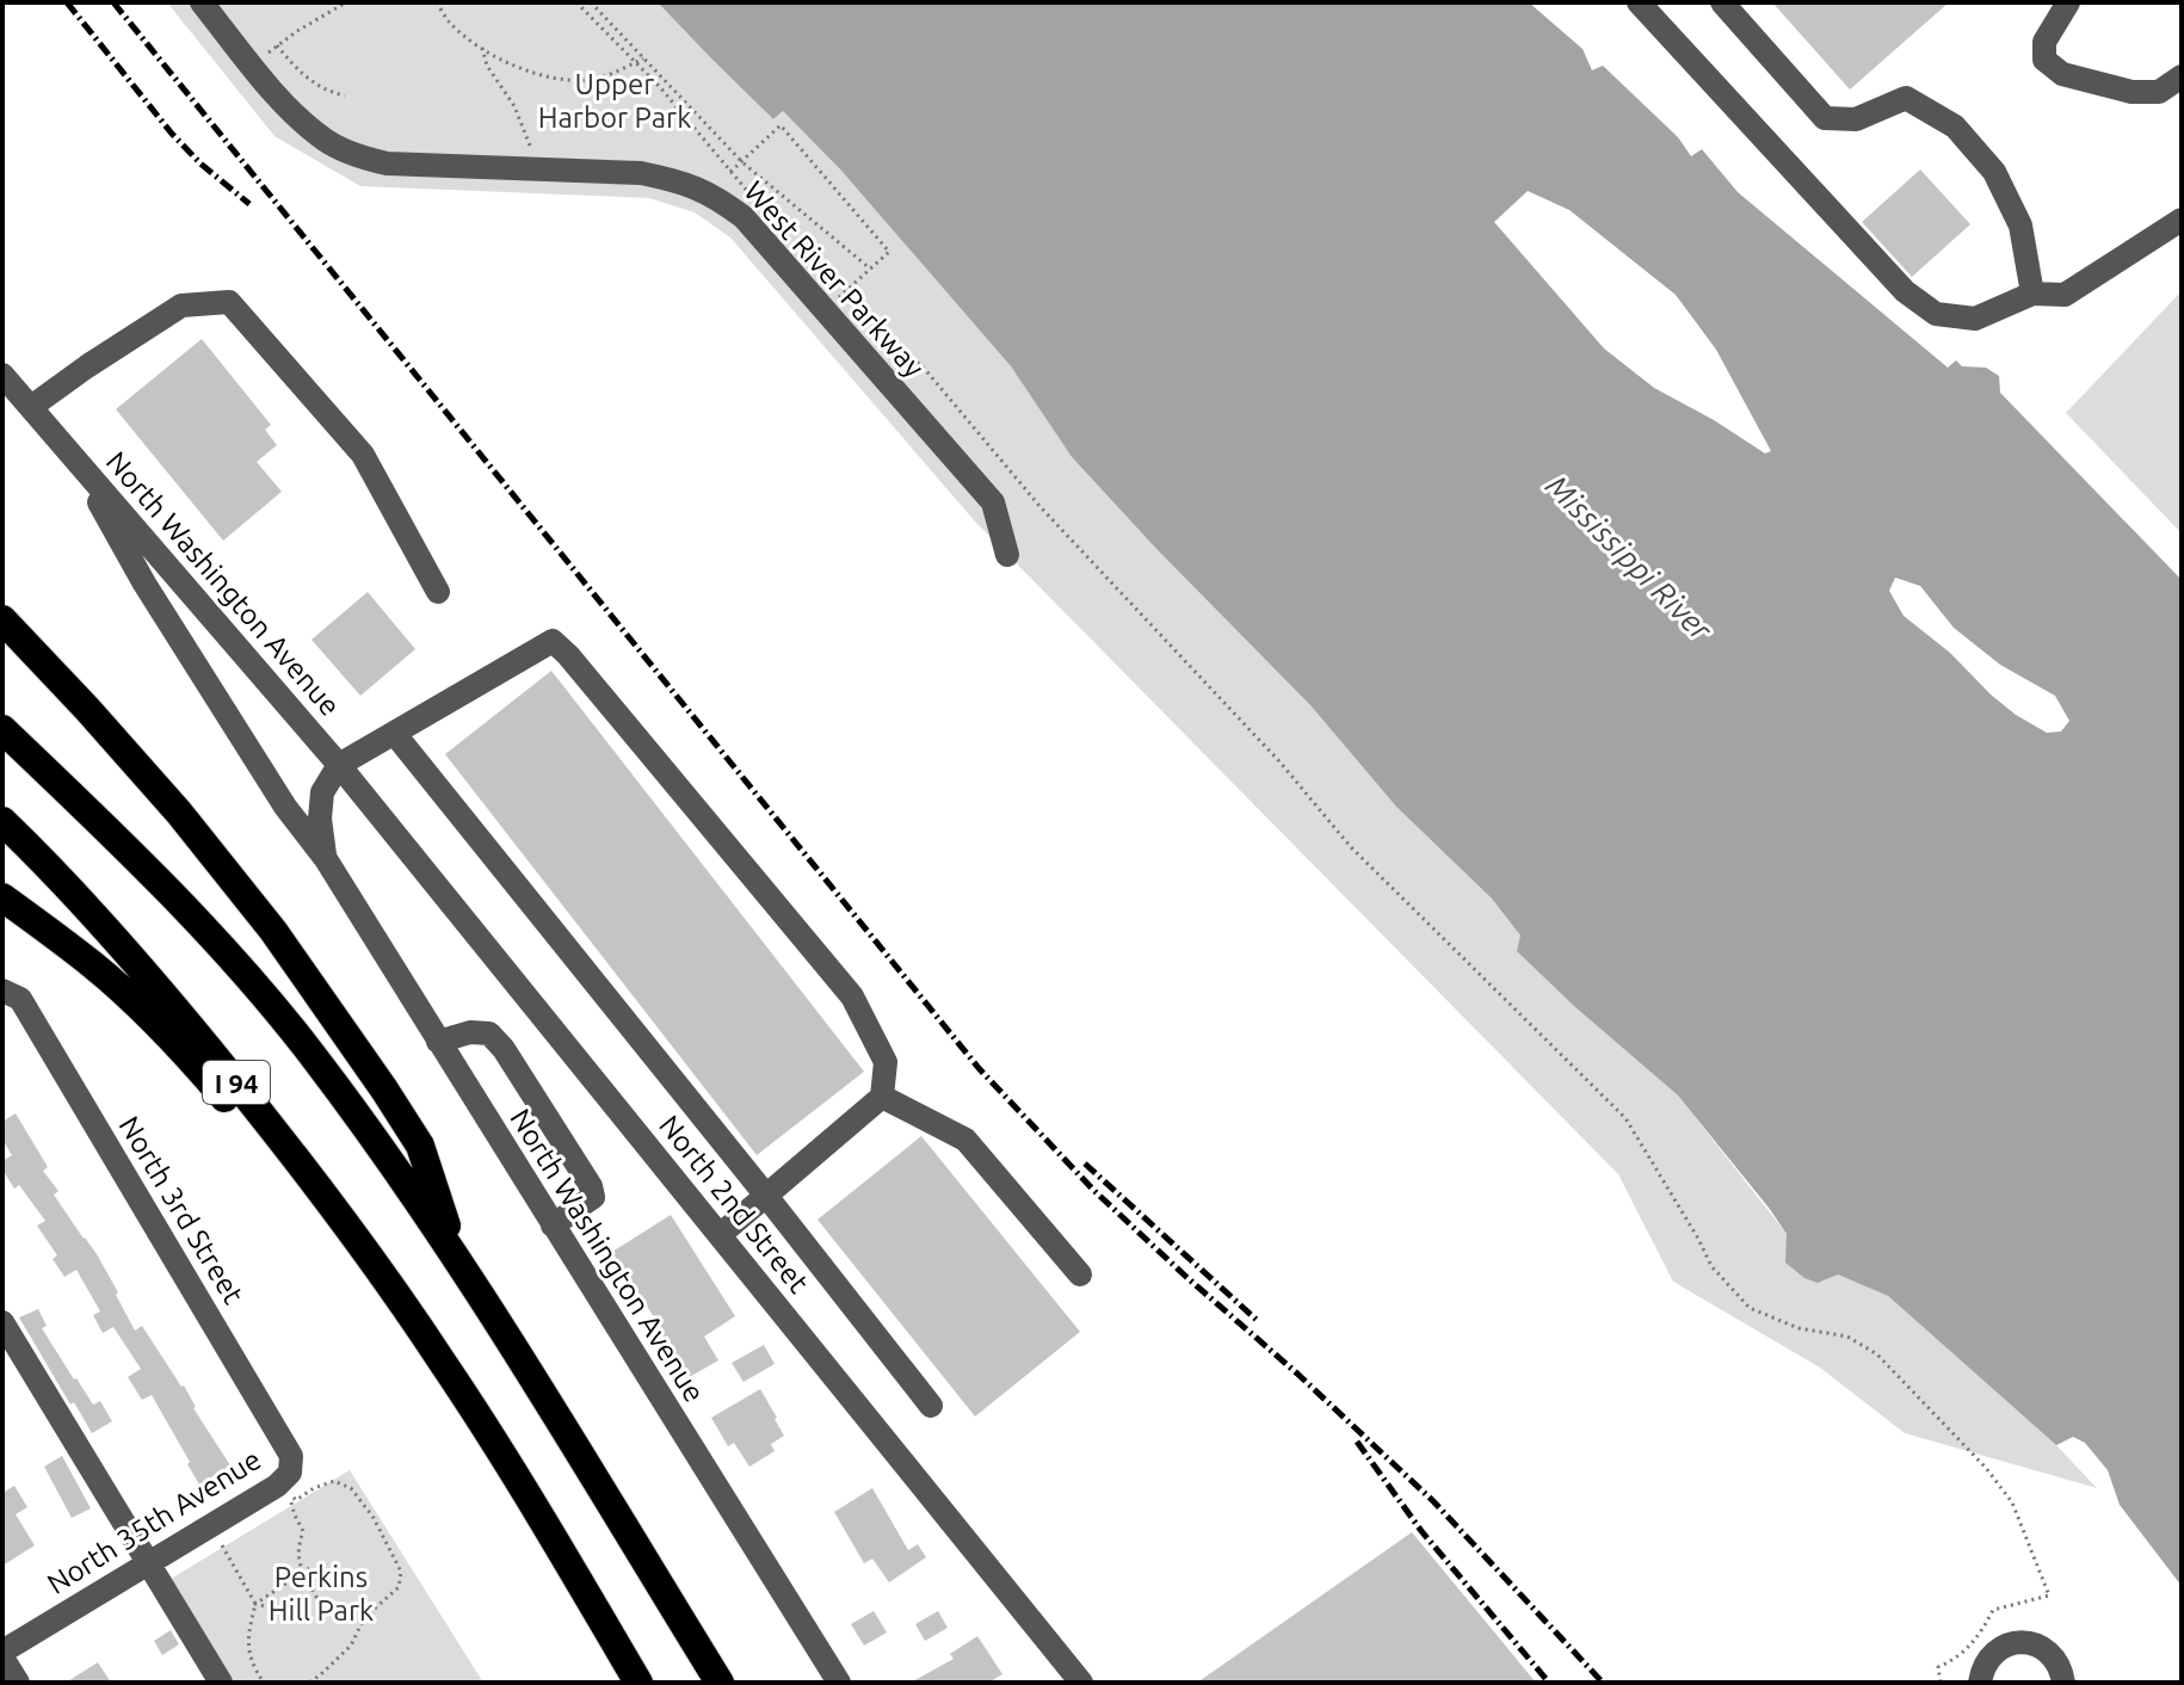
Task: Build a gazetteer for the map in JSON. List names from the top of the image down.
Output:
{
  "streets": {
    "highway": ["I 94"],
    "street": [
      "West River Parkway",
      "North Washington Avenue",
      "North 2nd Street",
      "North 3rd Street",
      "North 35th Avenue"
    ]
  },
  "crossings": [
    ["North Washington Avenue", "North 2nd Street"],
    ["North 3rd Street", "North 35th Avenue"]
  ],
  "water": ["Mississippi River"],
  "parks": ["Upper Harbor Park", "Perkins Hill Park"]
}
